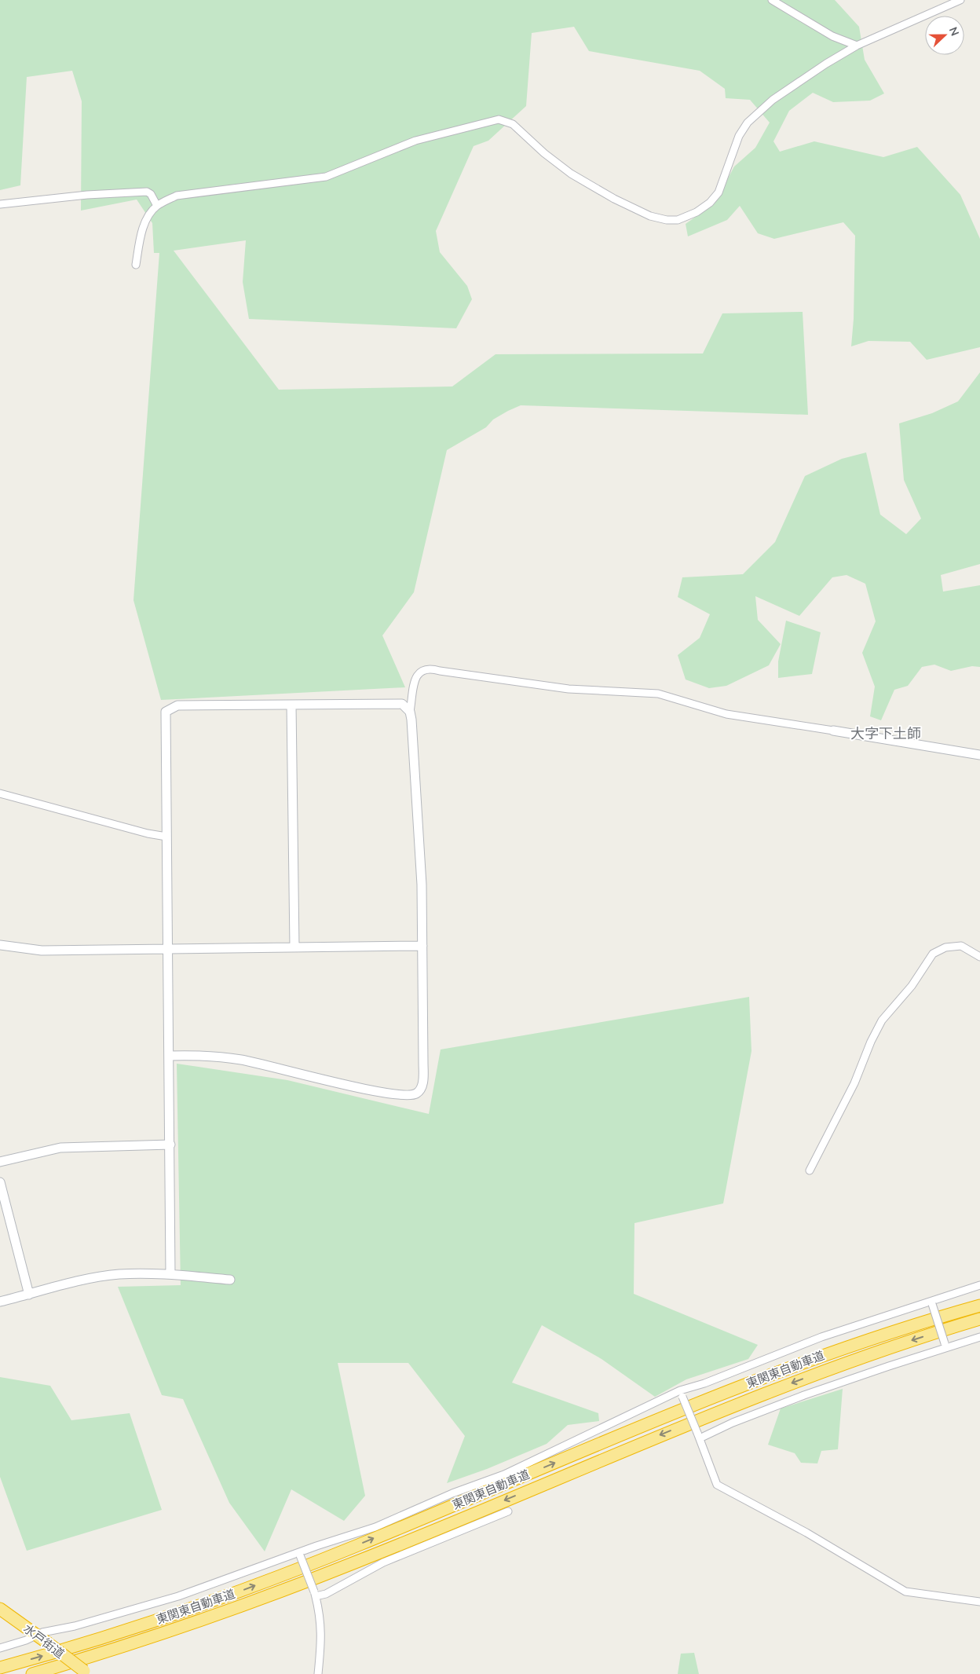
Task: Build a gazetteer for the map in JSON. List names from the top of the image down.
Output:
{
  "streets": {
    "highway": ["東関東自動車道", "水戸街道"]
  },
  "districts": ["大字下土師"],
  "north": "right"
}
